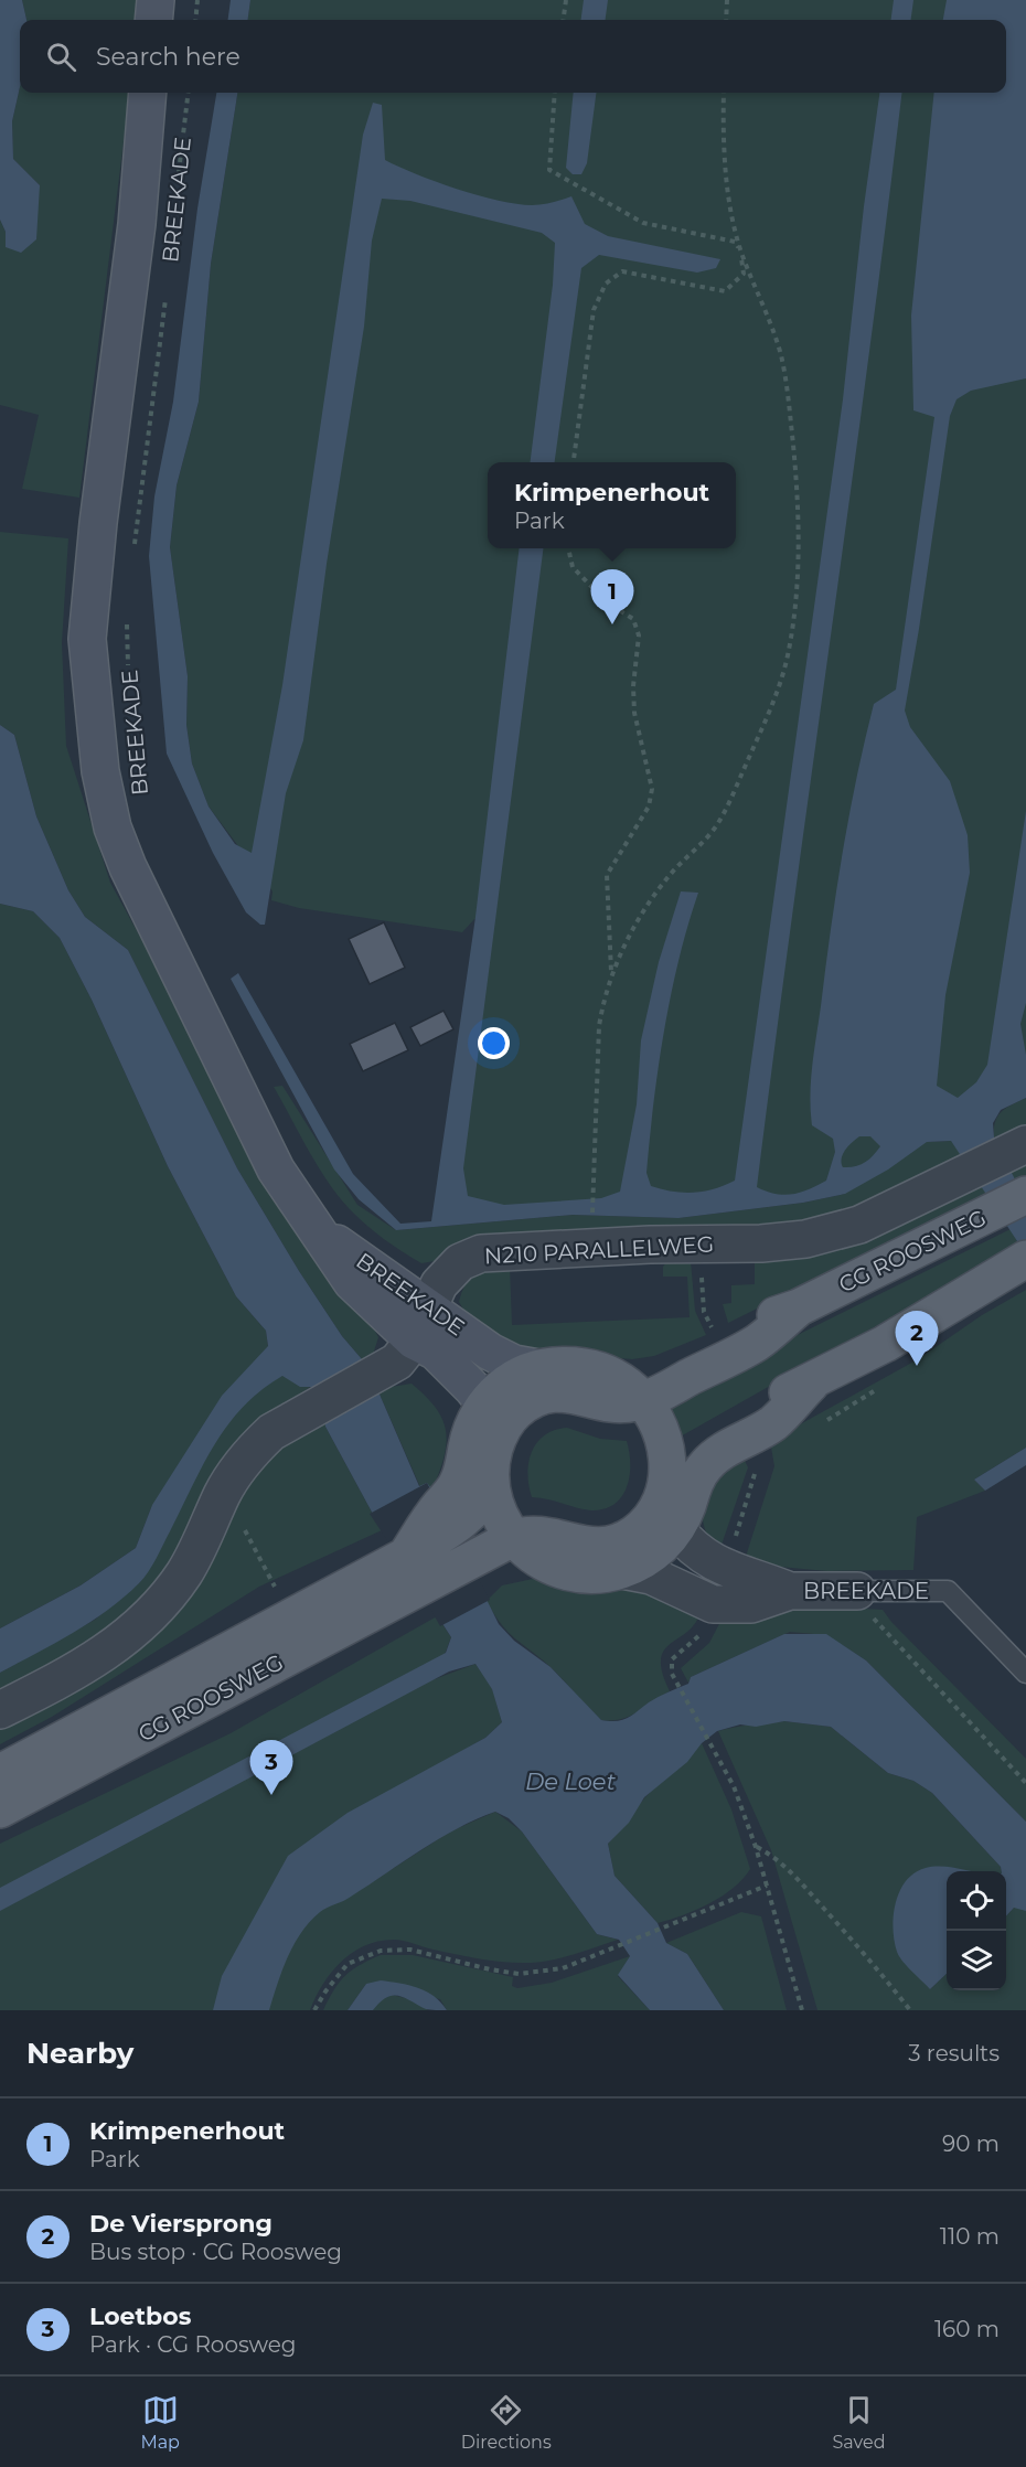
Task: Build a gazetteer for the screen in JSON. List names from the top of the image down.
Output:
{
  "streets": {
    "main road": ["BREEKADE", "CG ROOSWEG"],
    "street": ["N210 PARALLELWEG"]
  },
  "crossings": [
    ["BREEKADE", "N210 PARALLELWEG"],
    ["BREEKADE", "CG ROOSWEG"]
  ],
  "water": ["De Loet"],
  "page": {
    "search": "Search here",
    "popup": ["Krimpenerhout", "Park"],
    "pins": ["1", "2", "3"],
    "heading": ["Nearby", "3 results"],
    "list": [
      {
        "mark": "1",
        "name": "Krimpenerhout",
        "note": "Park",
        "value": "90 m"
      },
      {
        "mark": "2",
        "name": "De Viersprong",
        "note": "Bus stop · CG Roosweg",
        "value": "110 m"
      },
      {
        "mark": "3",
        "name": "Loetbos",
        "note": "Park · CG Roosweg",
        "value": "160 m"
      }
    ],
    "nav": ["Map", "Directions", "Saved"]
  }
}
